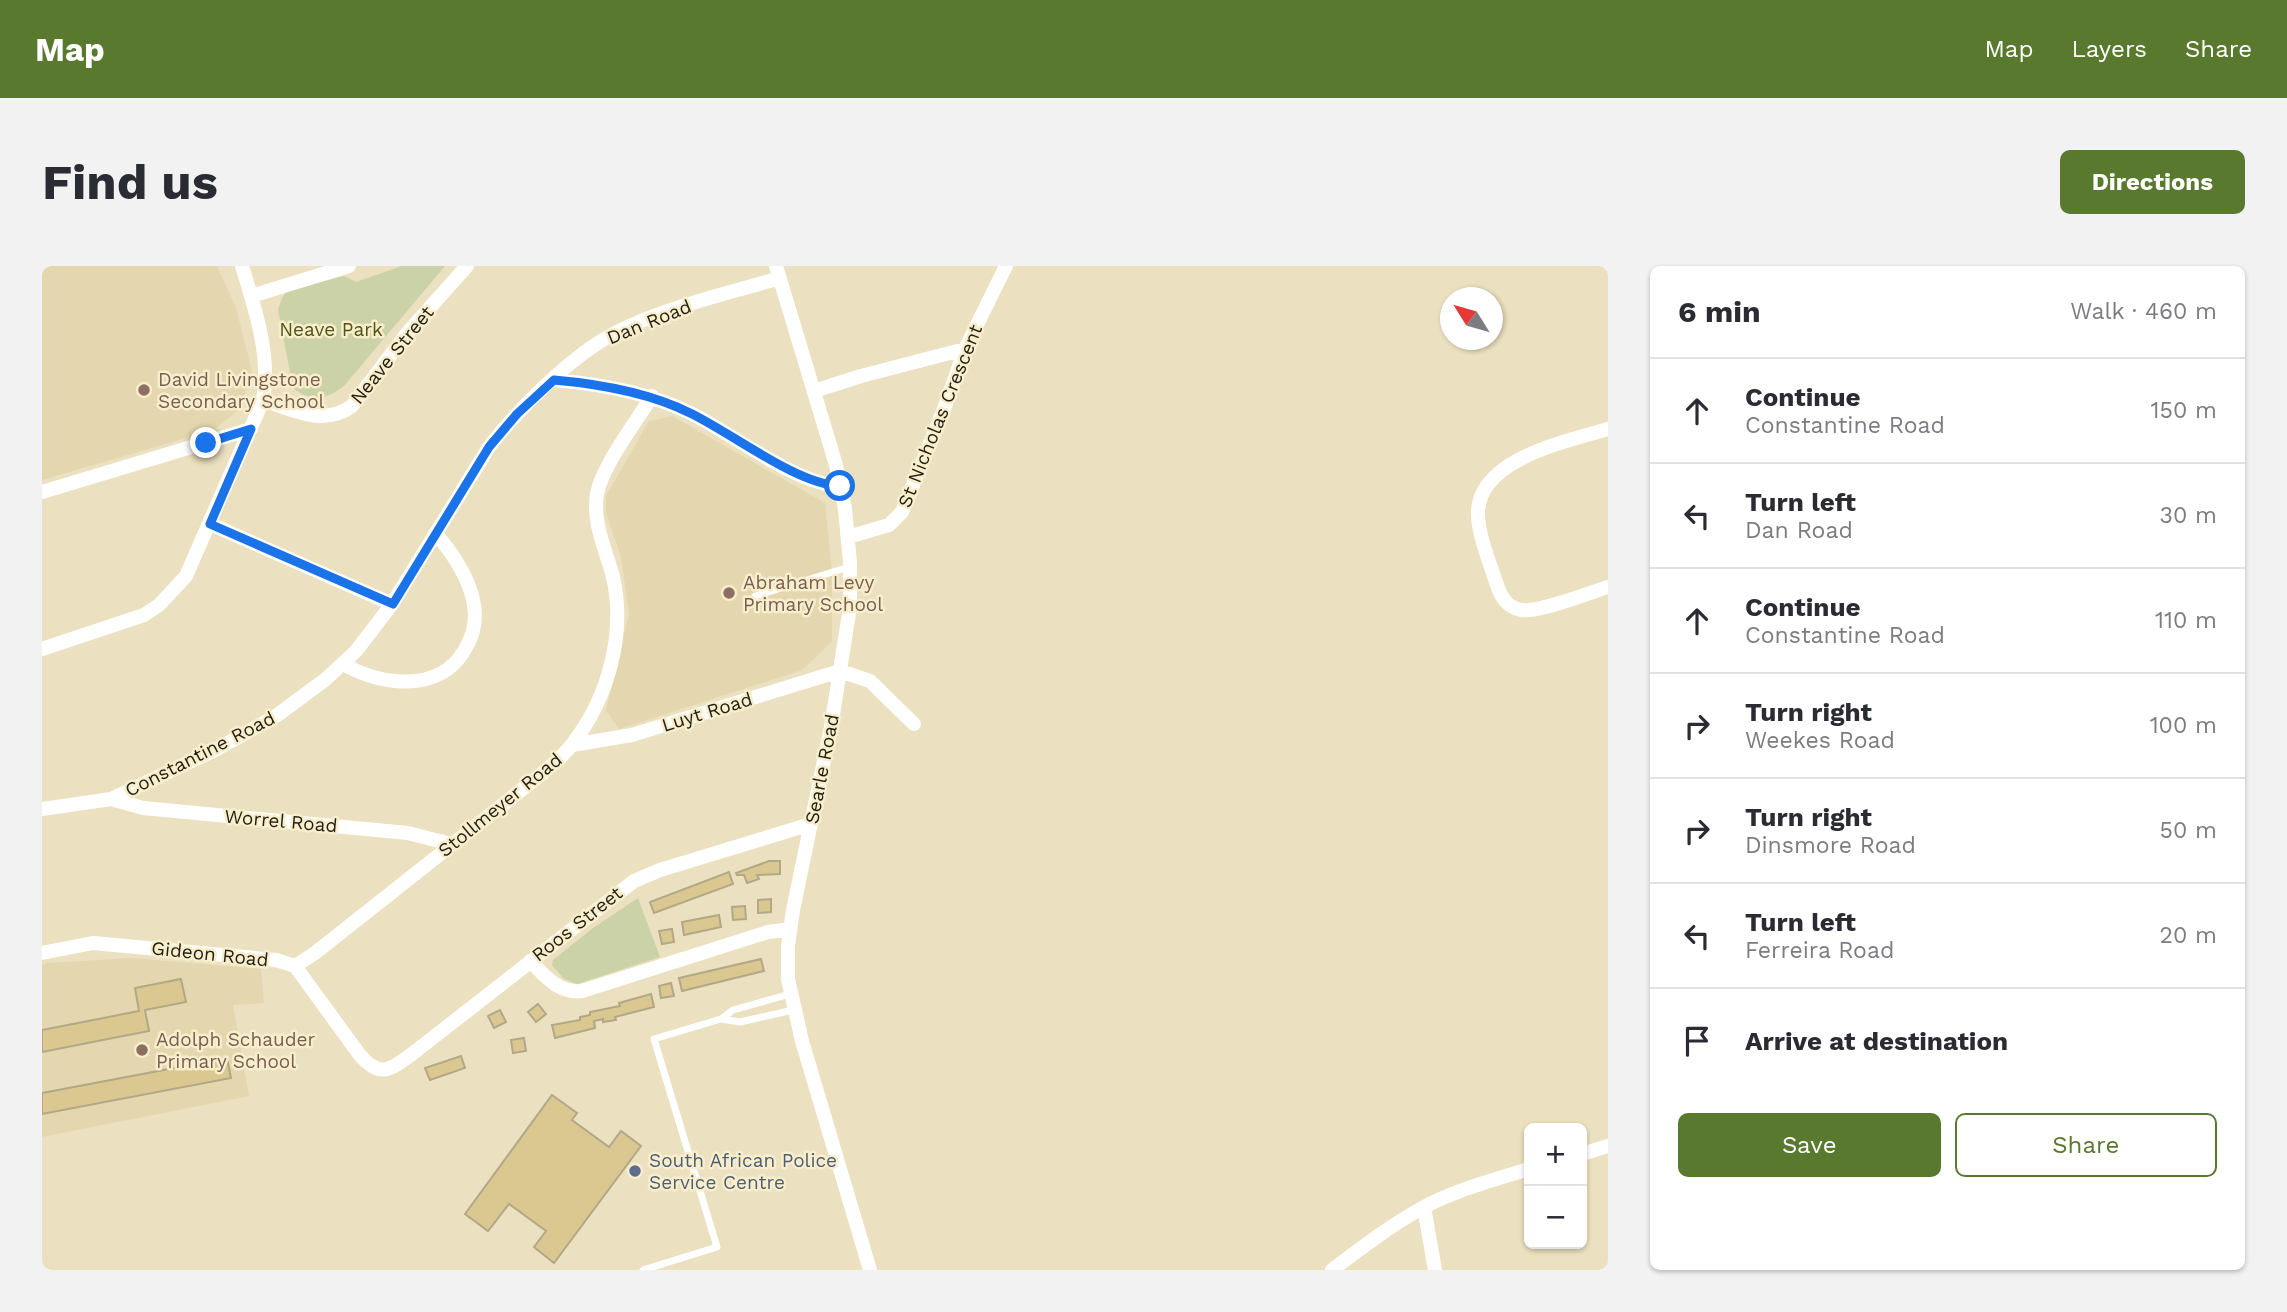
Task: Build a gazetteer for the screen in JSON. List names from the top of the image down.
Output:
{
  "streets": {
    "street": [
      "Dan Road",
      "Neave Street",
      "St Nicholas Crescent",
      "Luyt Road",
      "Constantine Road",
      "Searle Road",
      "Stollmeyer Road",
      "Worrel Road",
      "Roos Street",
      "Gideon Road"
    ]
  },
  "crossings": [
    ["Dan Road", "Constantine Road"],
    ["Dan Road", "Searle Road"],
    ["St Nicholas Crescent", "Searle Road"],
    ["Luyt Road", "Searle Road"],
    ["Luyt Road", "Stollmeyer Road"],
    ["Constantine Road", "Worrel Road"],
    ["Searle Road", "Roos Street"],
    ["Stollmeyer Road", "Worrel Road"],
    ["Stollmeyer Road", "Gideon Road"],
    ["Roos Street", "Gideon Road"]
  ],
  "parks": ["Neave Park"],
  "places": [
    "David Livingstone Secondary School",
    "Abraham Levy Primary School",
    "Adolph Schauder Primary School",
    "South African Police Service Centre"
  ],
  "north": "top left",
  "page": {
    "header": "Map",
    "nav": ["Map", "Layers", "Share"],
    "buttons": [
      "Directions",
      ["Save", "Share"]
    ],
    "title": "Find us",
    "heading": ["6 min", "Walk · 460 m"],
    "list": [
      ["Continue", "Constantine Road", "150 m"],
      ["Turn left", "Dan Road", "30 m"],
      ["Continue", "Constantine Road", "110 m"],
      ["Turn right", "Weekes Road", "100 m"],
      ["Turn right", "Dinsmore Road", "50 m"],
      ["Turn left", "Ferreira Road", "20 m"],
      "Arrive at destination"
    ],
    "map_buttons": ["+", "−"]
  }
}
